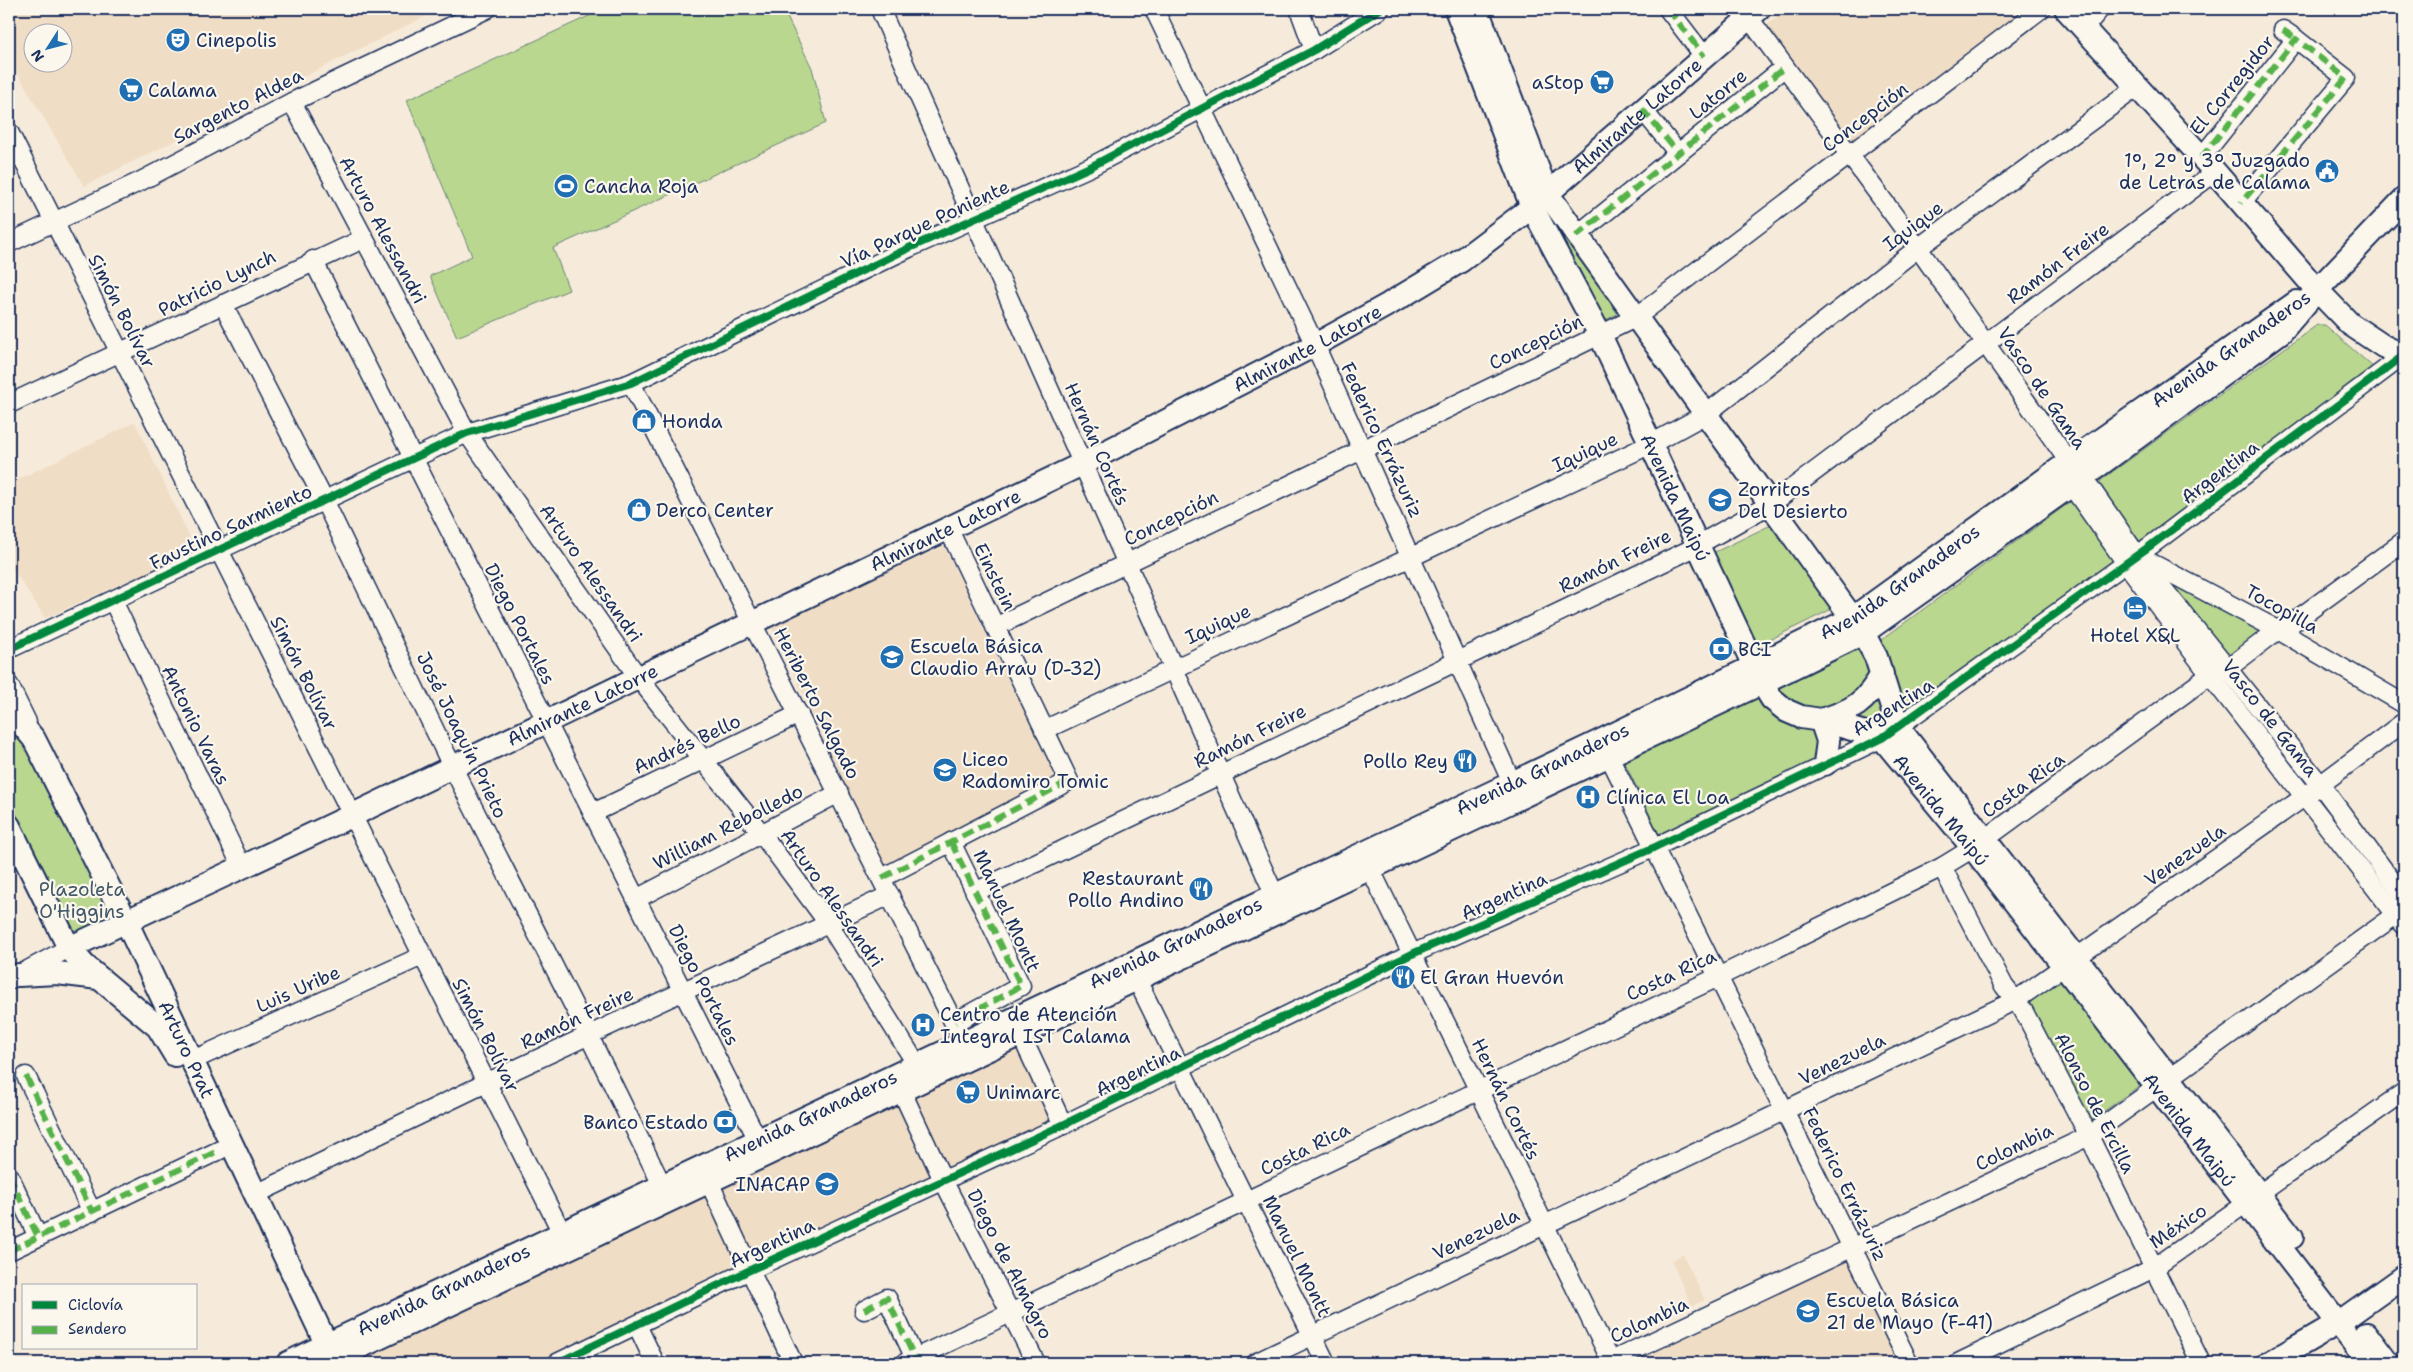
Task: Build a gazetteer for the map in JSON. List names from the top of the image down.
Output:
{
  "streets": {
    "main road": [
      "Almirante Latorre",
      "Avenida Granaderos",
      "Avenida Maipú",
      "Arturo Prat"
    ],
    "street": [
      "El Corregidor",
      "Latorre",
      "Sargento Aldea",
      "Concepción",
      "Vía Parque Poniente",
      "Iquique",
      "Arturo Alessandri",
      "Ramón Freire",
      "Patricio Lynch",
      "Simón Bolívar",
      "Vasco de Gama",
      "Federico Errázuriz",
      "Hernán Cortés",
      "Argentina",
      "Faustino Sarmiento",
      "Einstein",
      "Tocopilla",
      "Diego Portales",
      "Heriberto Salgado",
      "Antonio Varas",
      "José Joaquín Prieto",
      "Andrés Bello",
      "Costa Rica",
      "William Rebolledo",
      "Venezuela",
      "Manuel Montt",
      "Luis Uribe",
      "Alonso de Ercilla",
      "Colombia",
      "México",
      "Diego de Almagro"
    ]
  },
  "crossings": [
    ["El Corregidor", "Ramón Freire"],
    ["Latorre", "Vasco de Gama"],
    ["Latorre", "Avenida Maipú"],
    ["Sargento Aldea", "Arturo Alessandri"],
    ["Sargento Aldea", "Simón Bolívar"],
    ["Almirante Latorre", "Arturo Alessandri"],
    ["Almirante Latorre", "Simón Bolívar"],
    ["Almirante Latorre", "Vasco de Gama"],
    ["Almirante Latorre", "Federico Errázuriz"],
    ["Almirante Latorre", "Hernán Cortés"],
    ["Almirante Latorre", "Avenida Maipú"],
    ["Almirante Latorre", "Einstein"],
    ["Almirante Latorre", "Diego Portales"],
    ["Almirante Latorre", "Heriberto Salgado"],
    ["Almirante Latorre", "Antonio Varas"],
    ["Almirante Latorre", "José Joaquín Prieto"],
    ["Almirante Latorre", "Arturo Prat"],
    ["Concepción", "Vasco de Gama"],
    ["Concepción", "Federico Errázuriz"],
    ["Concepción", "Hernán Cortés"],
    ["Concepción", "Avenida Maipú"],
    ["Concepción", "Einstein"],
    ["Vía Parque Poniente", "Arturo Alessandri"],
    ["Vía Parque Poniente", "Federico Errázuriz"],
    ["Vía Parque Poniente", "Hernán Cortés"],
    ["Vía Parque Poniente", "Faustino Sarmiento"],
    ["Vía Parque Poniente", "Heriberto Salgado"],
    ["Iquique", "Vasco de Gama"],
    ["Iquique", "Federico Errázuriz"],
    ["Iquique", "Hernán Cortés"],
    ["Iquique", "Avenida Maipú"],
    ["Iquique", "Einstein"],
    ["Arturo Alessandri", "Ramón Freire"],
    ["Arturo Alessandri", "Patricio Lynch"],
    ["Arturo Alessandri", "Avenida Granaderos"],
    ["Arturo Alessandri", "Faustino Sarmiento"],
    ["Arturo Alessandri", "Andrés Bello"],
    ["Arturo Alessandri", "William Rebolledo"],
    ["Ramón Freire", "Simón Bolívar"],
    ["Ramón Freire", "Vasco de Gama"],
    ["Ramón Freire", "Federico Errázuriz"],
    ["Ramón Freire", "Hernán Cortés"],
    ["Ramón Freire", "Avenida Maipú"],
    ["Ramón Freire", "Diego Portales"],
    ["Ramón Freire", "Heriberto Salgado"],
    ["Ramón Freire", "José Joaquín Prieto"],
    ["Ramón Freire", "Manuel Montt"],
    ["Ramón Freire", "Arturo Prat"],
    ["Patricio Lynch", "Simón Bolívar"],
    ["Patricio Lynch", "Diego Portales"],
    ["Patricio Lynch", "José Joaquín Prieto"],
    ["Simón Bolívar", "Avenida Granaderos"],
    ["Simón Bolívar", "Faustino Sarmiento"],
    ["Simón Bolívar", "Luis Uribe"],
    ["Avenida Granaderos", "Vasco de Gama"],
    ["Avenida Granaderos", "Federico Errázuriz"],
    ["Avenida Granaderos", "Hernán Cortés"],
    ["Avenida Granaderos", "Avenida Maipú"],
    ["Avenida Granaderos", "Diego Portales"],
    ["Avenida Granaderos", "Heriberto Salgado"],
    ["Avenida Granaderos", "José Joaquín Prieto"],
    ["Avenida Granaderos", "Manuel Montt"],
    ["Avenida Granaderos", "Arturo Prat"],
    ["Avenida Granaderos", "Diego de Almagro"],
    ["Vasco de Gama", "Argentina"],
    ["Vasco de Gama", "Tocopilla"],
    ["Vasco de Gama", "Costa Rica"],
    ["Vasco de Gama", "Venezuela"],
    ["Vasco de Gama", "Colombia"],
    ["Federico Errázuriz", "Argentina"],
    ["Federico Errázuriz", "Costa Rica"],
    ["Federico Errázuriz", "Venezuela"],
    ["Federico Errázuriz", "Colombia"],
    ["Hernán Cortés", "Argentina"],
    ["Hernán Cortés", "Costa Rica"],
    ["Hernán Cortés", "Venezuela"],
    ["Hernán Cortés", "Colombia"],
    ["Argentina", "Avenida Maipú"],
    ["Argentina", "Tocopilla"],
    ["Argentina", "Manuel Montt"],
    ["Argentina", "Diego de Almagro"],
    ["Avenida Maipú", "Costa Rica"],
    ["Avenida Maipú", "Venezuela"],
    ["Avenida Maipú", "Colombia"],
    ["Avenida Maipú", "México"],
    ["Faustino Sarmiento", "Diego Portales"],
    ["Faustino Sarmiento", "Antonio Varas"],
    ["Faustino Sarmiento", "José Joaquín Prieto"],
    ["Einstein", "Manuel Montt"],
    ["Tocopilla", "Costa Rica"],
    ["Diego Portales", "Andrés Bello"],
    ["Diego Portales", "William Rebolledo"],
    ["Heriberto Salgado", "Andrés Bello"],
    ["Heriberto Salgado", "William Rebolledo"],
    ["Heriberto Salgado", "Manuel Montt"],
    ["Costa Rica", "Manuel Montt"],
    ["Costa Rica", "Alonso de Ercilla"],
    ["Costa Rica", "Diego de Almagro"],
    ["Venezuela", "Manuel Montt"],
    ["Venezuela", "Alonso de Ercilla"],
    ["Luis Uribe", "Arturo Prat"],
    ["Alonso de Ercilla", "Colombia"],
    ["Alonso de Ercilla", "México"]
  ],
  "parks": ["Plazoleta O'Higgins"],
  "places": {
    "theatre": ["Cinepolis"],
    "supermarket": ["aStop", "Calama", "Unimarc"],
    "public building": ["1º, 2º y 3º Juzgado de Letras de Calama"],
    "sports": ["Cancha Roja"],
    "shop": ["Honda", "Derco Center"],
    "school or university": [
      "Zorritos Del Desierto",
      "Escuela Básica Claudio Arrau (D-32)",
      "Liceo Radomiro Tomic",
      "INACAP",
      "Escuela Básica 21 de Mayo (F-41)"
    ],
    "hotel": ["Hotel X&L"],
    "bank": ["BCI", "Banco Estado"],
    "restaurant": ["Pollo Rey", "Restaurant Pollo Andino", "El Gran Huevón"],
    "hospital": ["Clínica El Loa", "Centro de Atención Integral IST Calama"]
  },
  "legend": ["Ciclovía", "Sendero"],
  "north": "bottom left"
}
